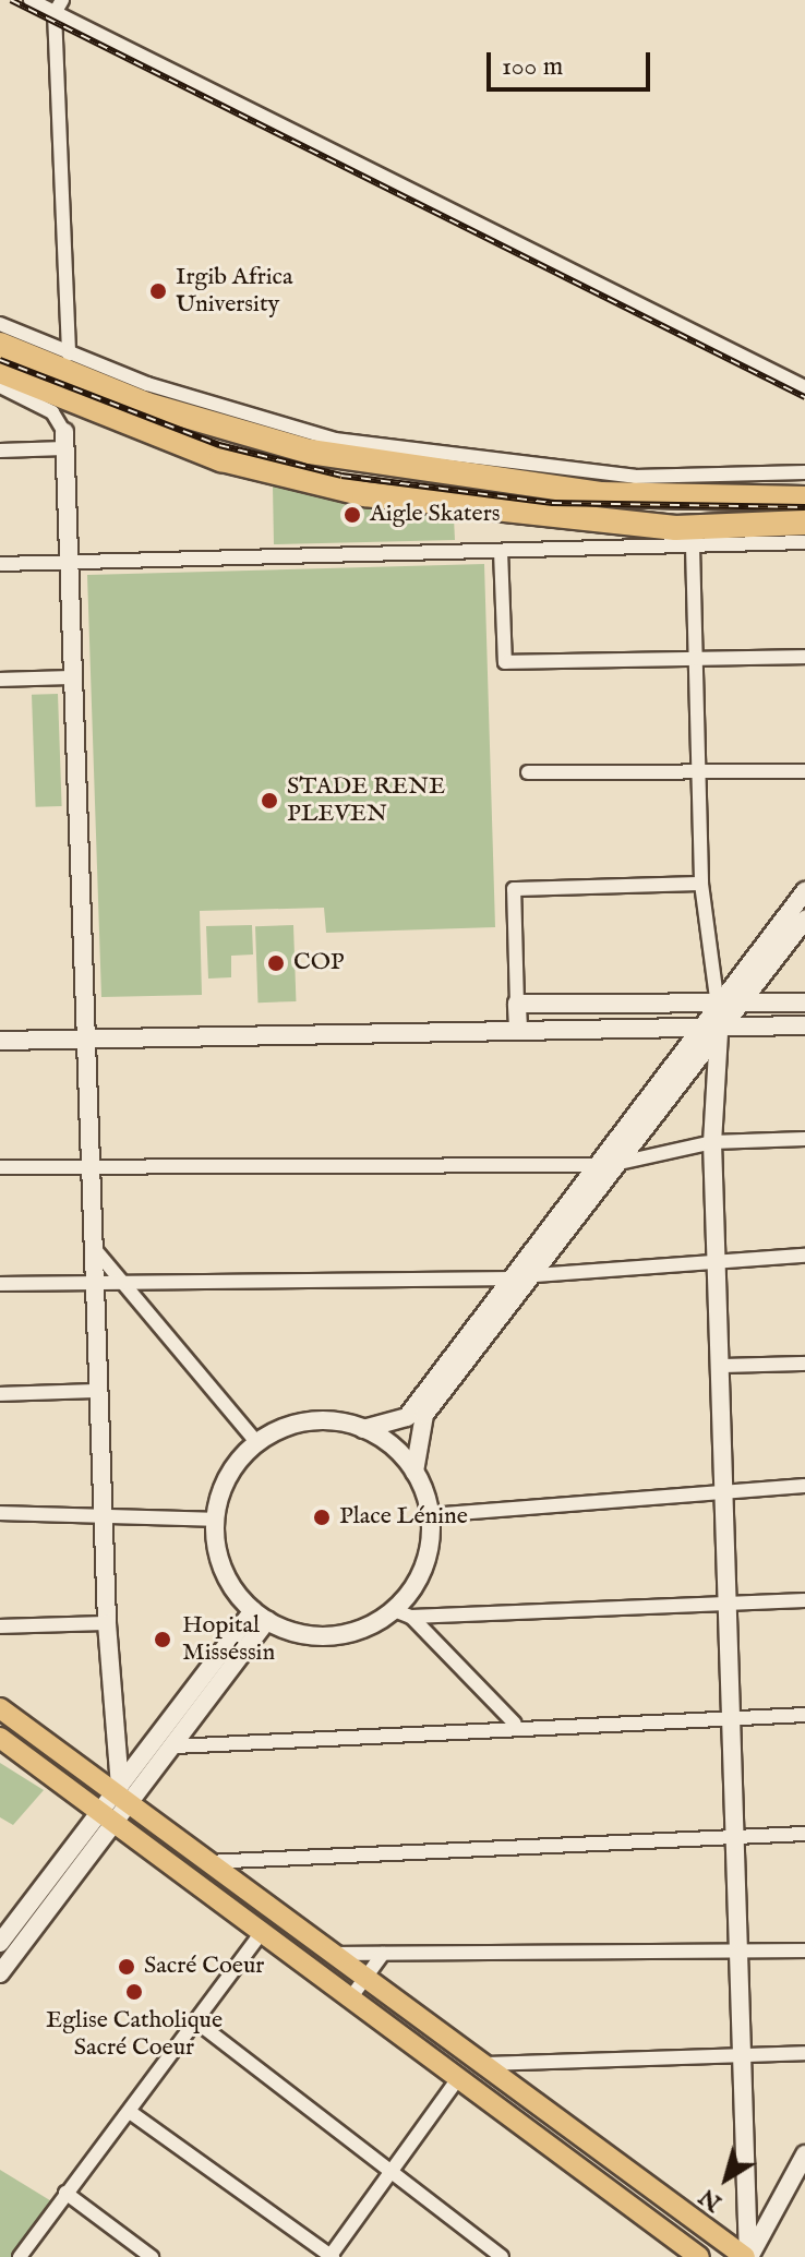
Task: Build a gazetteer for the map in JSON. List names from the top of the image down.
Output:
{
  "places": [
    "Irgib Africa University",
    "Aigle Skaters",
    "STADE RENE PLEVEN",
    "COP",
    "Place Lénine",
    "Hopital Misséssin",
    "Sacré Coeur",
    "Eglise Catholique Sacré Coeur"
  ],
  "scale_bar": "100 m",
  "north": "bottom left"
}
